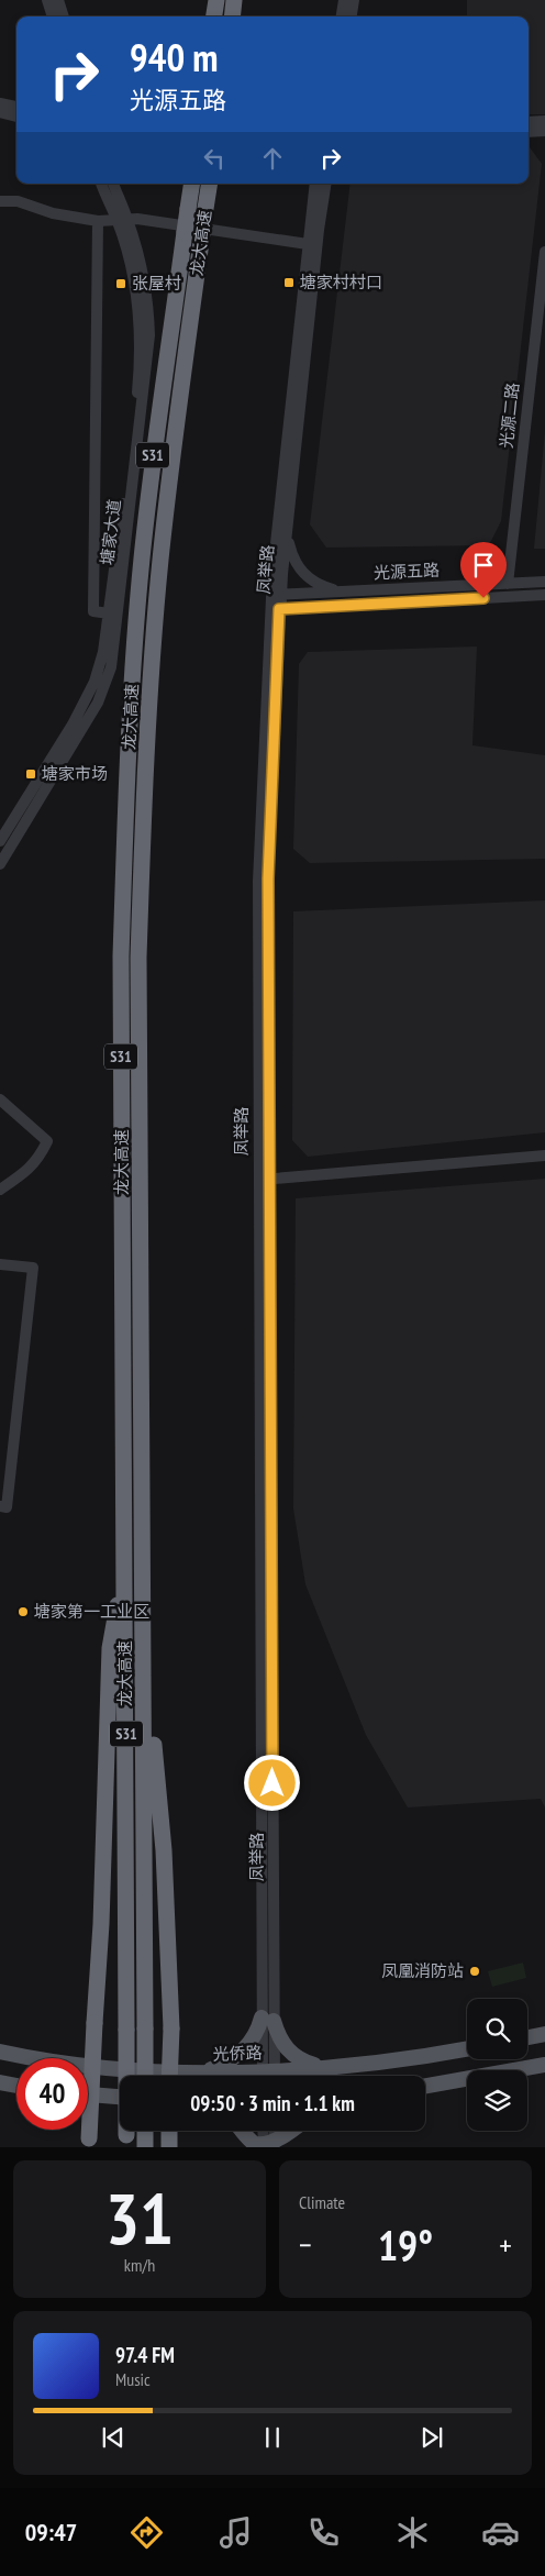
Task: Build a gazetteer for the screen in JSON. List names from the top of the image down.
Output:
{
  "streets": {
    "highway": ["龙大高速", "S31"],
    "main road": ["光侨路"],
    "street": [
      "光源二路",
      "塘家大道",
      "凤举路",
      "光源五路"
    ]
  },
  "crossings": [
    ["光源二路", "光源五路"],
    ["凤举路", "光源五路"]
  ],
  "places": {
    "transit": ["塘家村村口", "张屋村", "塘家市场"],
    "other": ["塘家第一工业区", "凤凰消防站"]
  },
  "page": {
    "turn": ["940 m", "光源五路"],
    "limit": "40",
    "trip": "09:50 · 3 min · 1.1 km",
    "tile": [
      ["31", "km/h"],
      "Climate"
    ],
    "heat": ["−", "19°", "+"],
    "song": ["97.4 FM", "Music"],
    "tabs": "09:47"
  }
}
